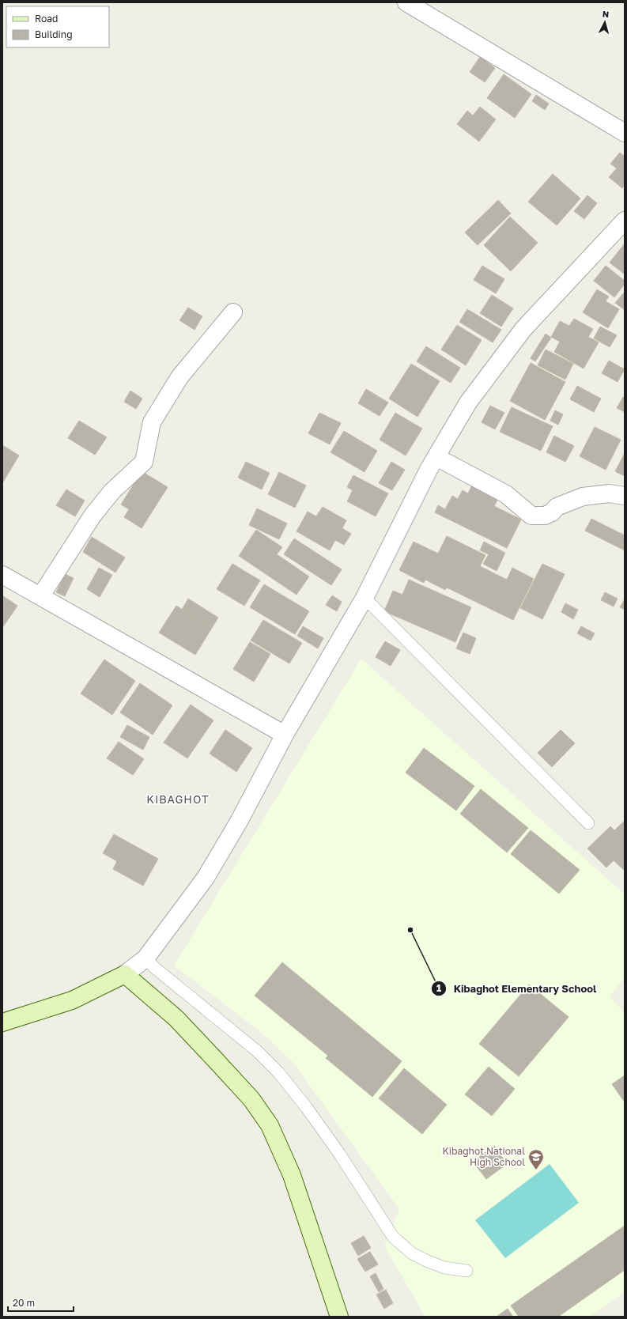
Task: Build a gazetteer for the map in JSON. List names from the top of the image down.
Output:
{
  "districts": ["KIBAGHOT"],
  "places": {
    "other": ["Kibaghot Elementary School"],
    "school or university": ["Kibaghot National High School"]
  },
  "legend": ["Road", "Building"],
  "scale_bar": "20 m",
  "north": "top"
}
